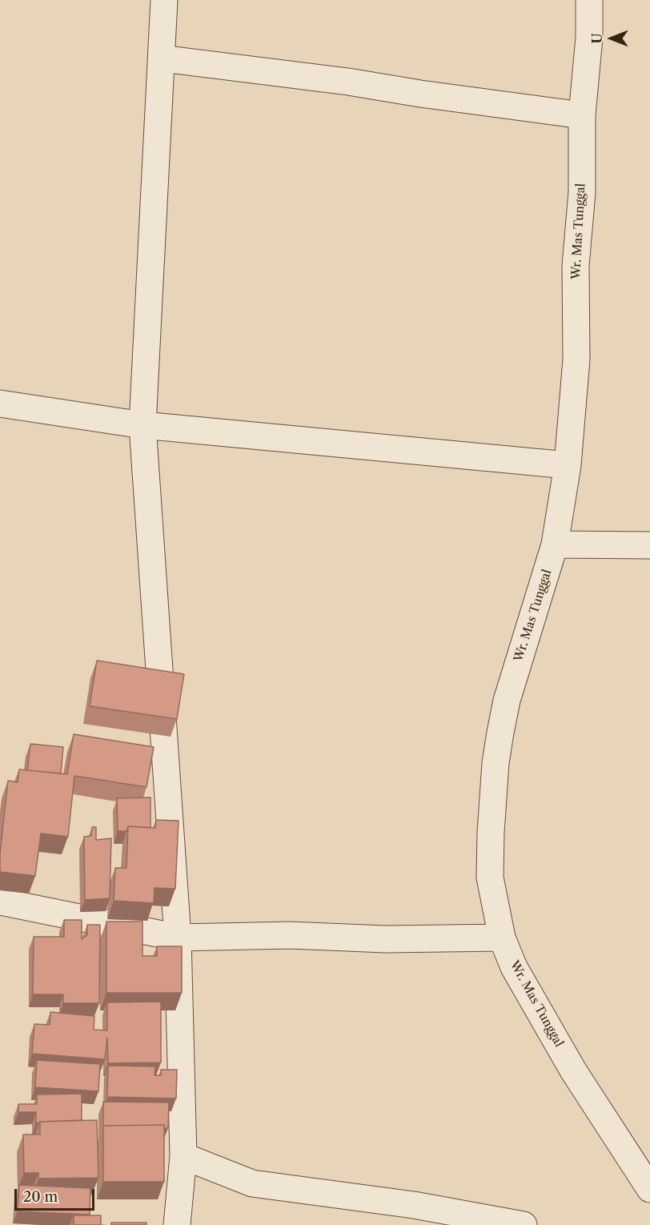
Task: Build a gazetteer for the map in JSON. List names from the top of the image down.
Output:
{
  "streets": {
    "street": ["Wr. Mas Tunggal"]
  },
  "scale_bar": "20 m",
  "north": "left"
}
